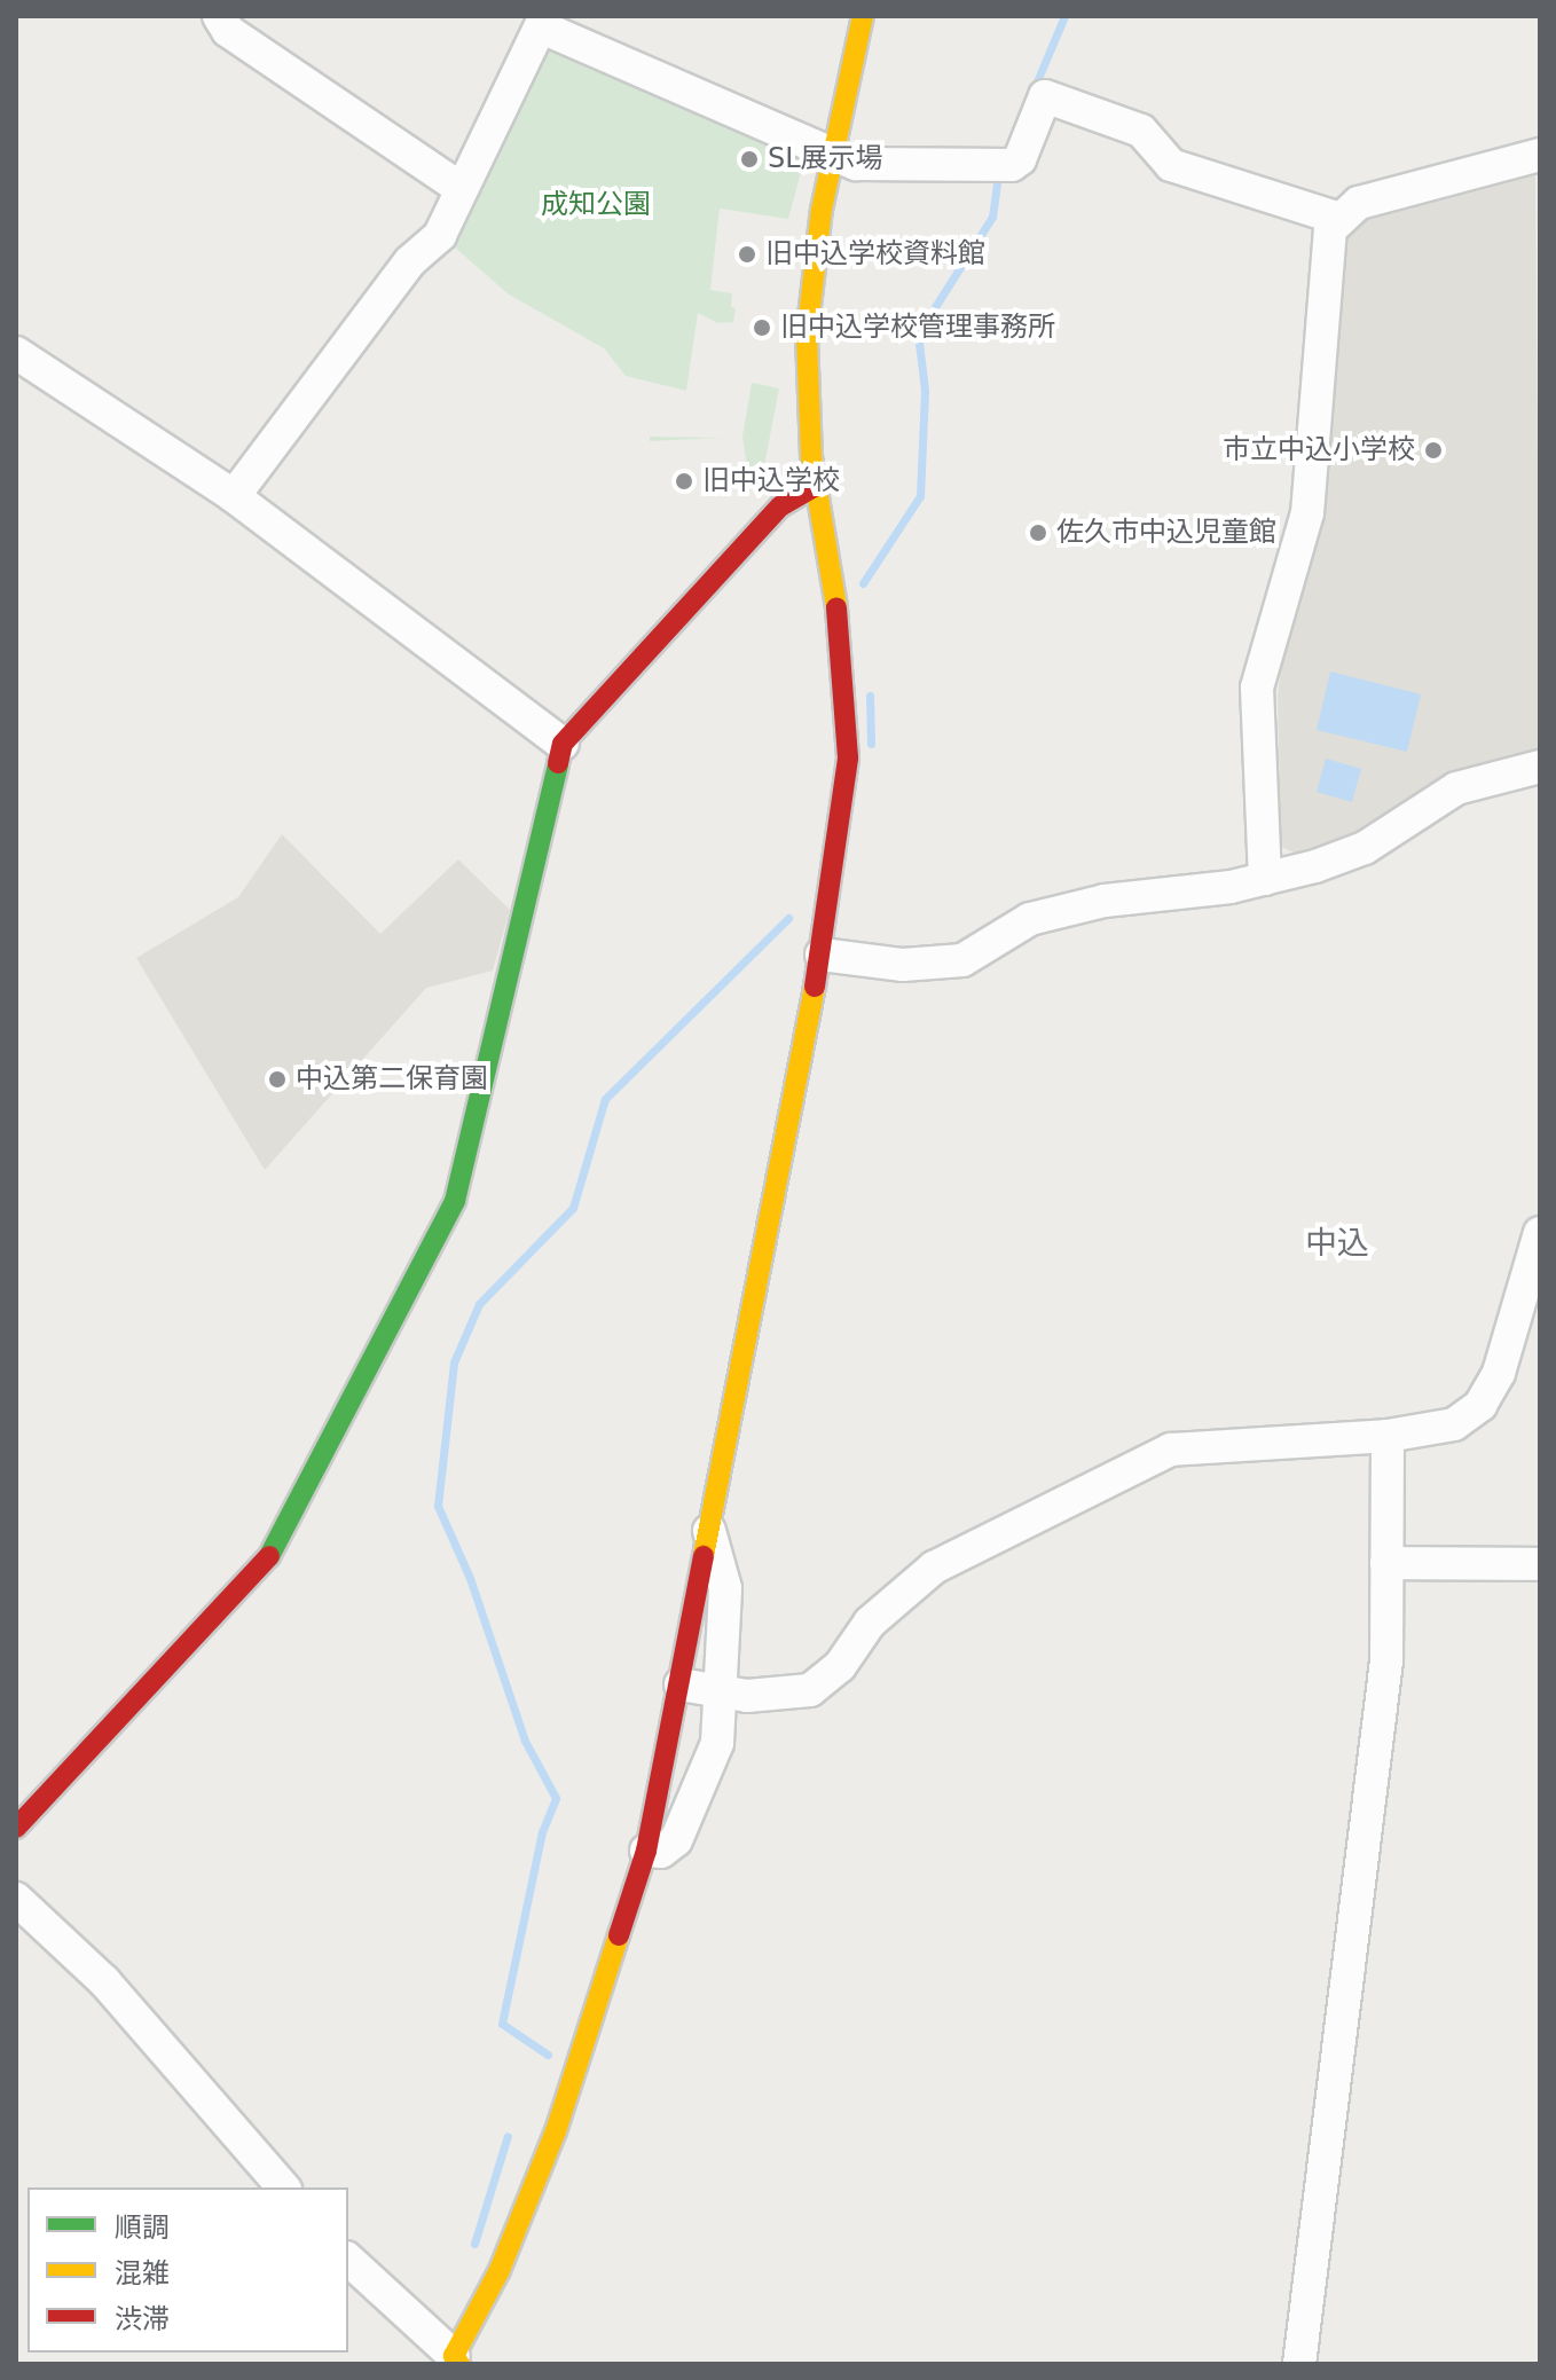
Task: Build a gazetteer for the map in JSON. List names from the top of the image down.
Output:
{
  "districts": ["中込"],
  "parks": ["成知公園"],
  "places": [
    "SL展示場",
    "旧中込学校資料館",
    "旧中込学校管理事務所",
    "市立中込小学校",
    "旧中込学校",
    "佐久市中込児童館",
    "中込第二保育園"
  ],
  "legend": ["順調", "混雑", "渋滞"]
}
